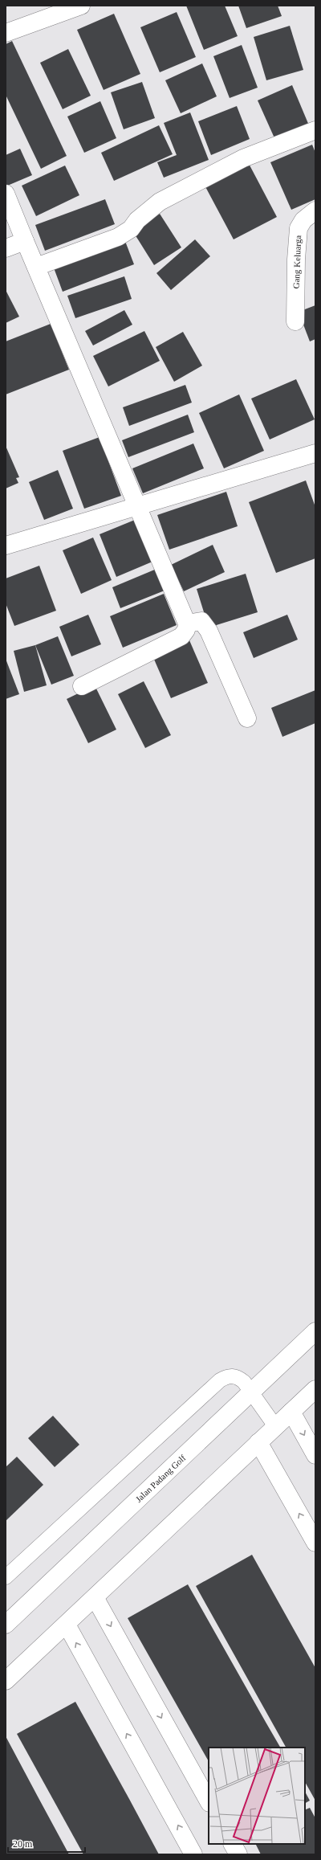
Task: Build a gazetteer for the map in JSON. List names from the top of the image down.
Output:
{
  "streets": {
    "street": ["Gang Keluarga", "Jalan Padang Golf"]
  },
  "scale_bar": "20 m"
}
